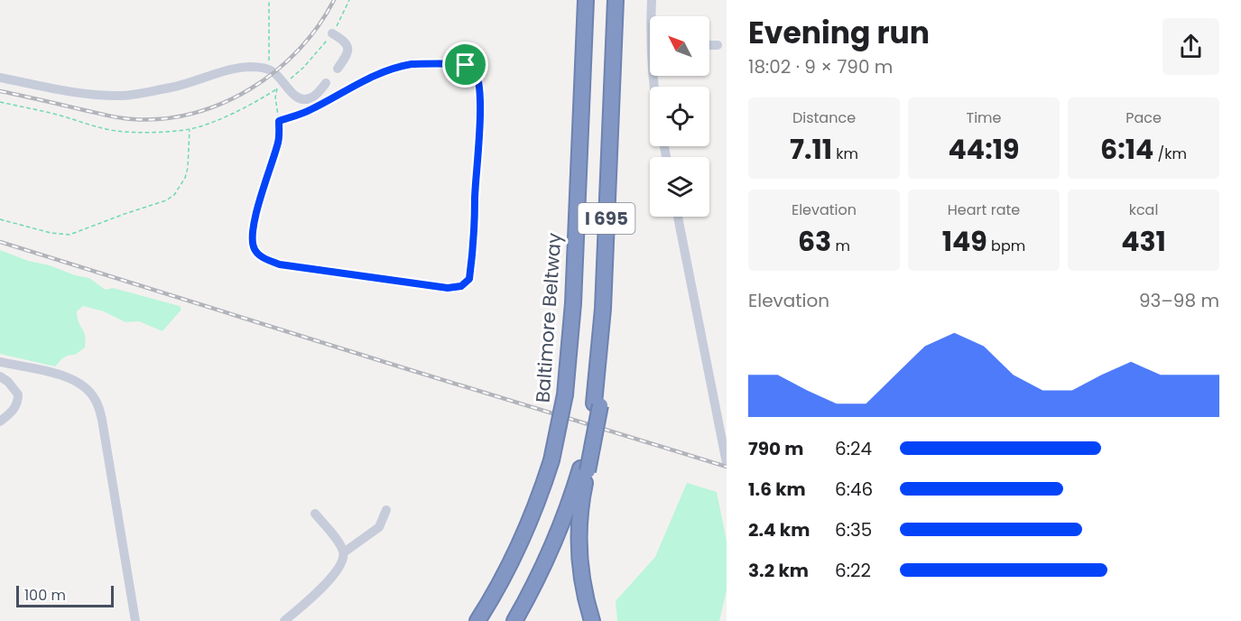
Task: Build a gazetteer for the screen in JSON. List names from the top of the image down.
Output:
{
  "streets": {
    "highway": ["I 695", "Baltimore Beltway"]
  },
  "scale_bar": "100 m",
  "north": "top left",
  "page": {
    "heading": ["Evening run", "18:02 · 9 × 790 m"],
    "stats": [
      ["Distance", "7.11 km"],
      ["Time", "44:19"],
      ["Pace", "6:14 /km"],
      ["Elevation", "63 m"],
      ["Heart rate", "149 bpm"],
      ["kcal", "431"]
    ],
    "chart": ["Elevation", "93–98 m"],
    "list": [
      {
        "name": "790 m",
        "note": "6:24"
      },
      {
        "name": "1.6 km",
        "note": "6:46"
      },
      {
        "name": "2.4 km",
        "note": "6:35"
      },
      {
        "name": "3.2 km",
        "note": "6:22"
      }
    ],
    "scale": "100 m"
  }
}
